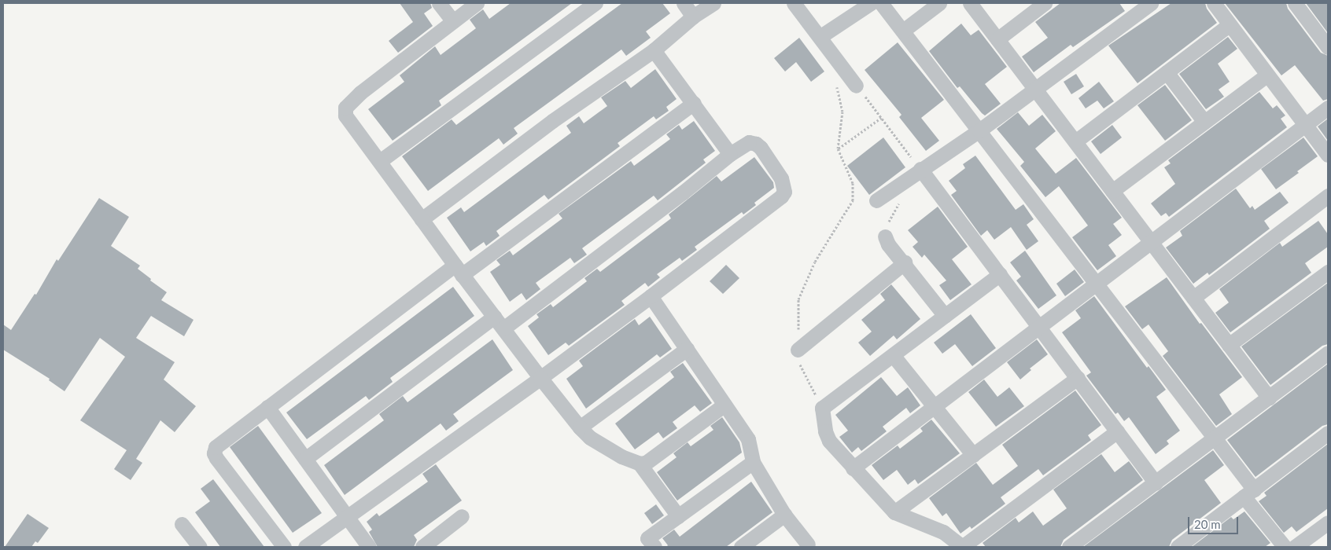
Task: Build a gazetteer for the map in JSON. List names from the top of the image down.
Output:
{
  "scale_bar": "20 m"
}
